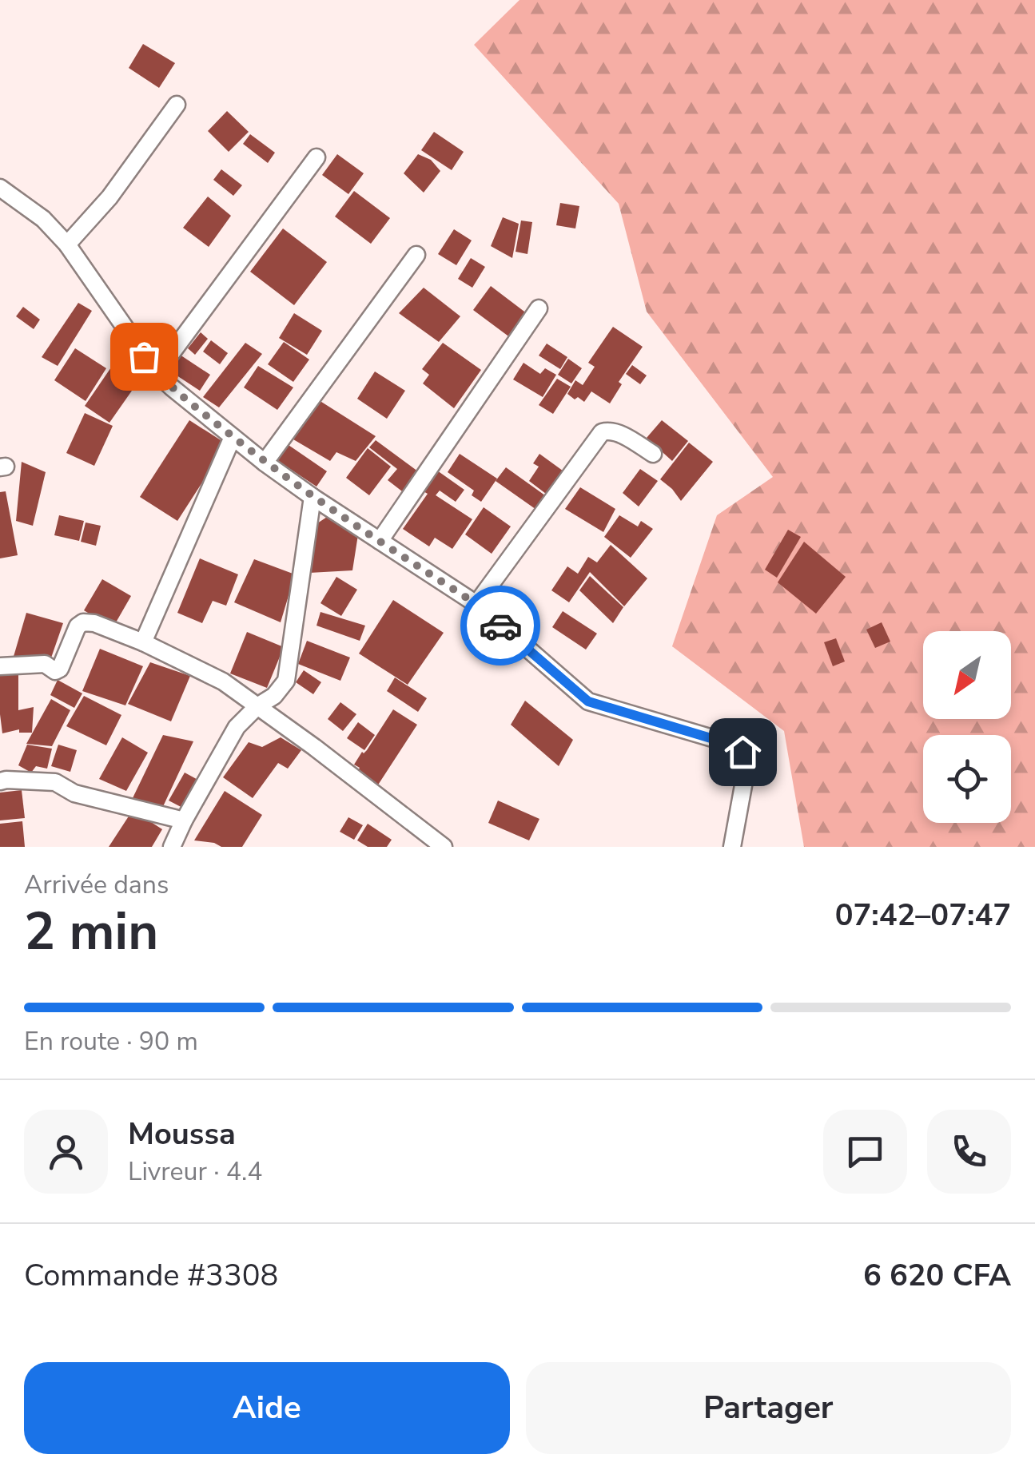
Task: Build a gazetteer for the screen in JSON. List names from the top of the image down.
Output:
{
  "north": "bottom left",
  "page": {
    "heading": ["2 min", "Arrivée dans", "07:42–07:47"],
    "panel": [
      "Moussa",
      "Livreur · 4.4",
      "Commande #3308",
      "6 620 CFA"
    ],
    "bar": "En route · 90 m",
    "buttons": ["Aide", "Partager"]
  }
}
